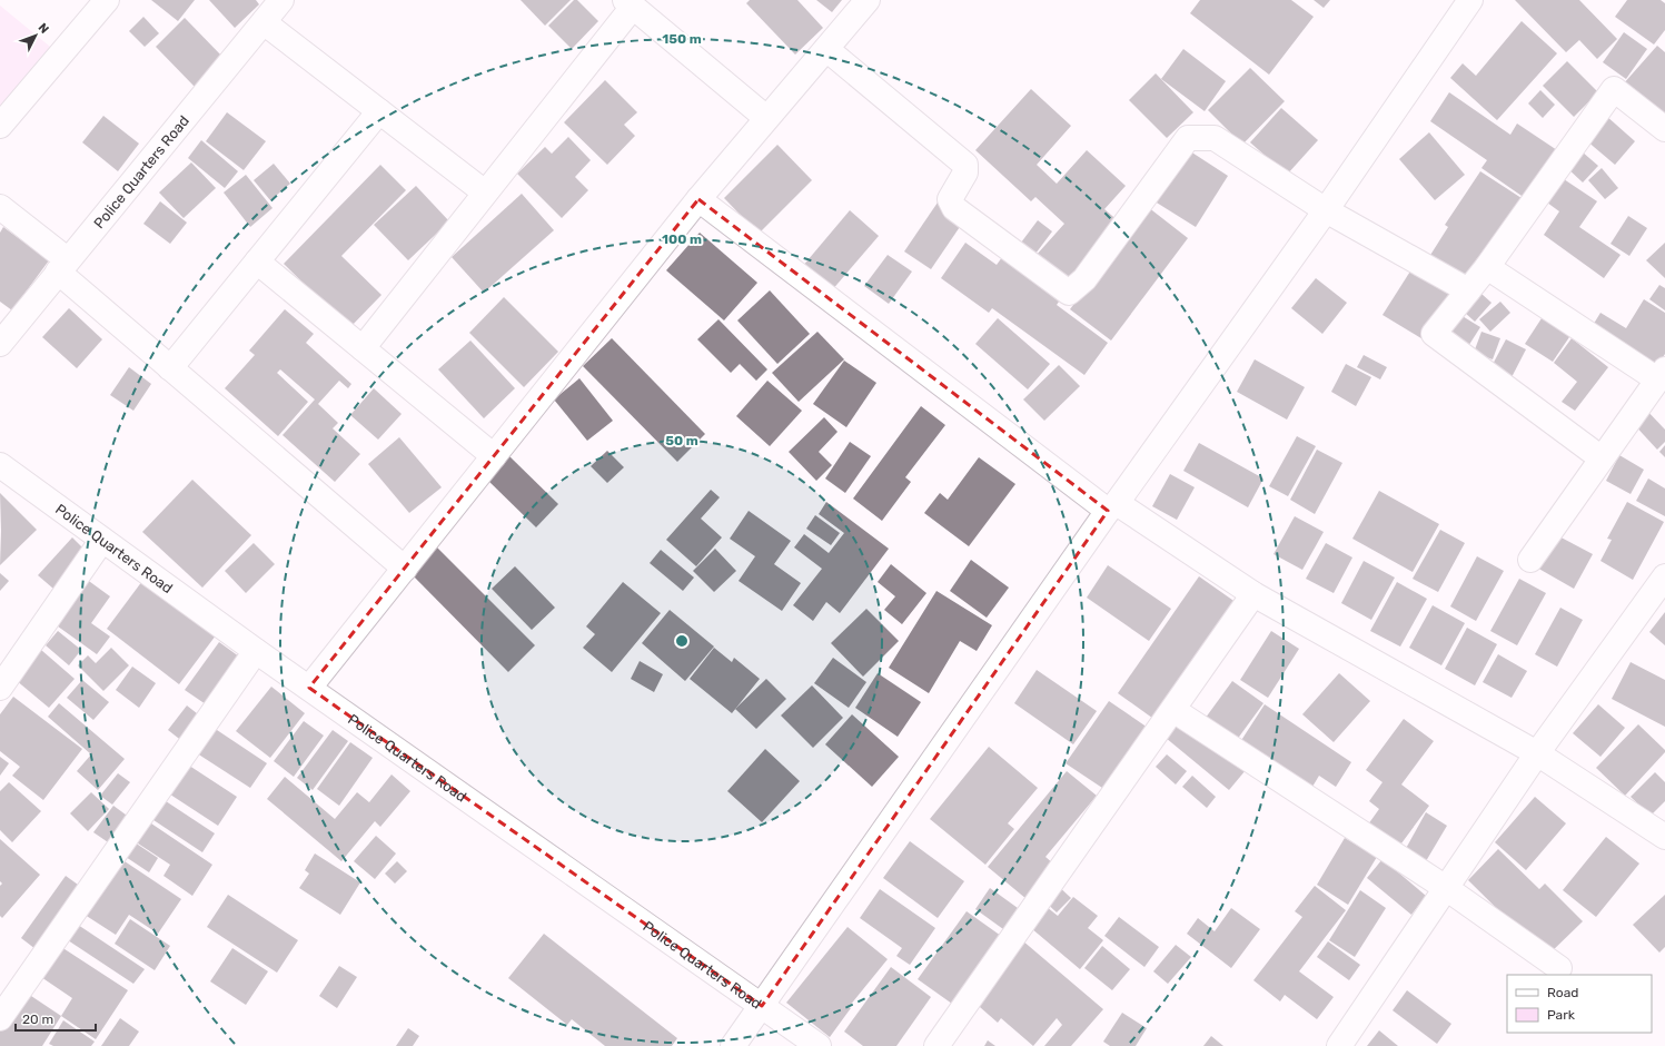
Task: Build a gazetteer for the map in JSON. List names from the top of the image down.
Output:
{
  "streets": {
    "street": ["Police Quarters Road"]
  },
  "legend": ["Road", "Park"],
  "scale_bar": "20 m",
  "north": "top right",
  "rings": ["150 m", "100 m", "50 m"]
}
